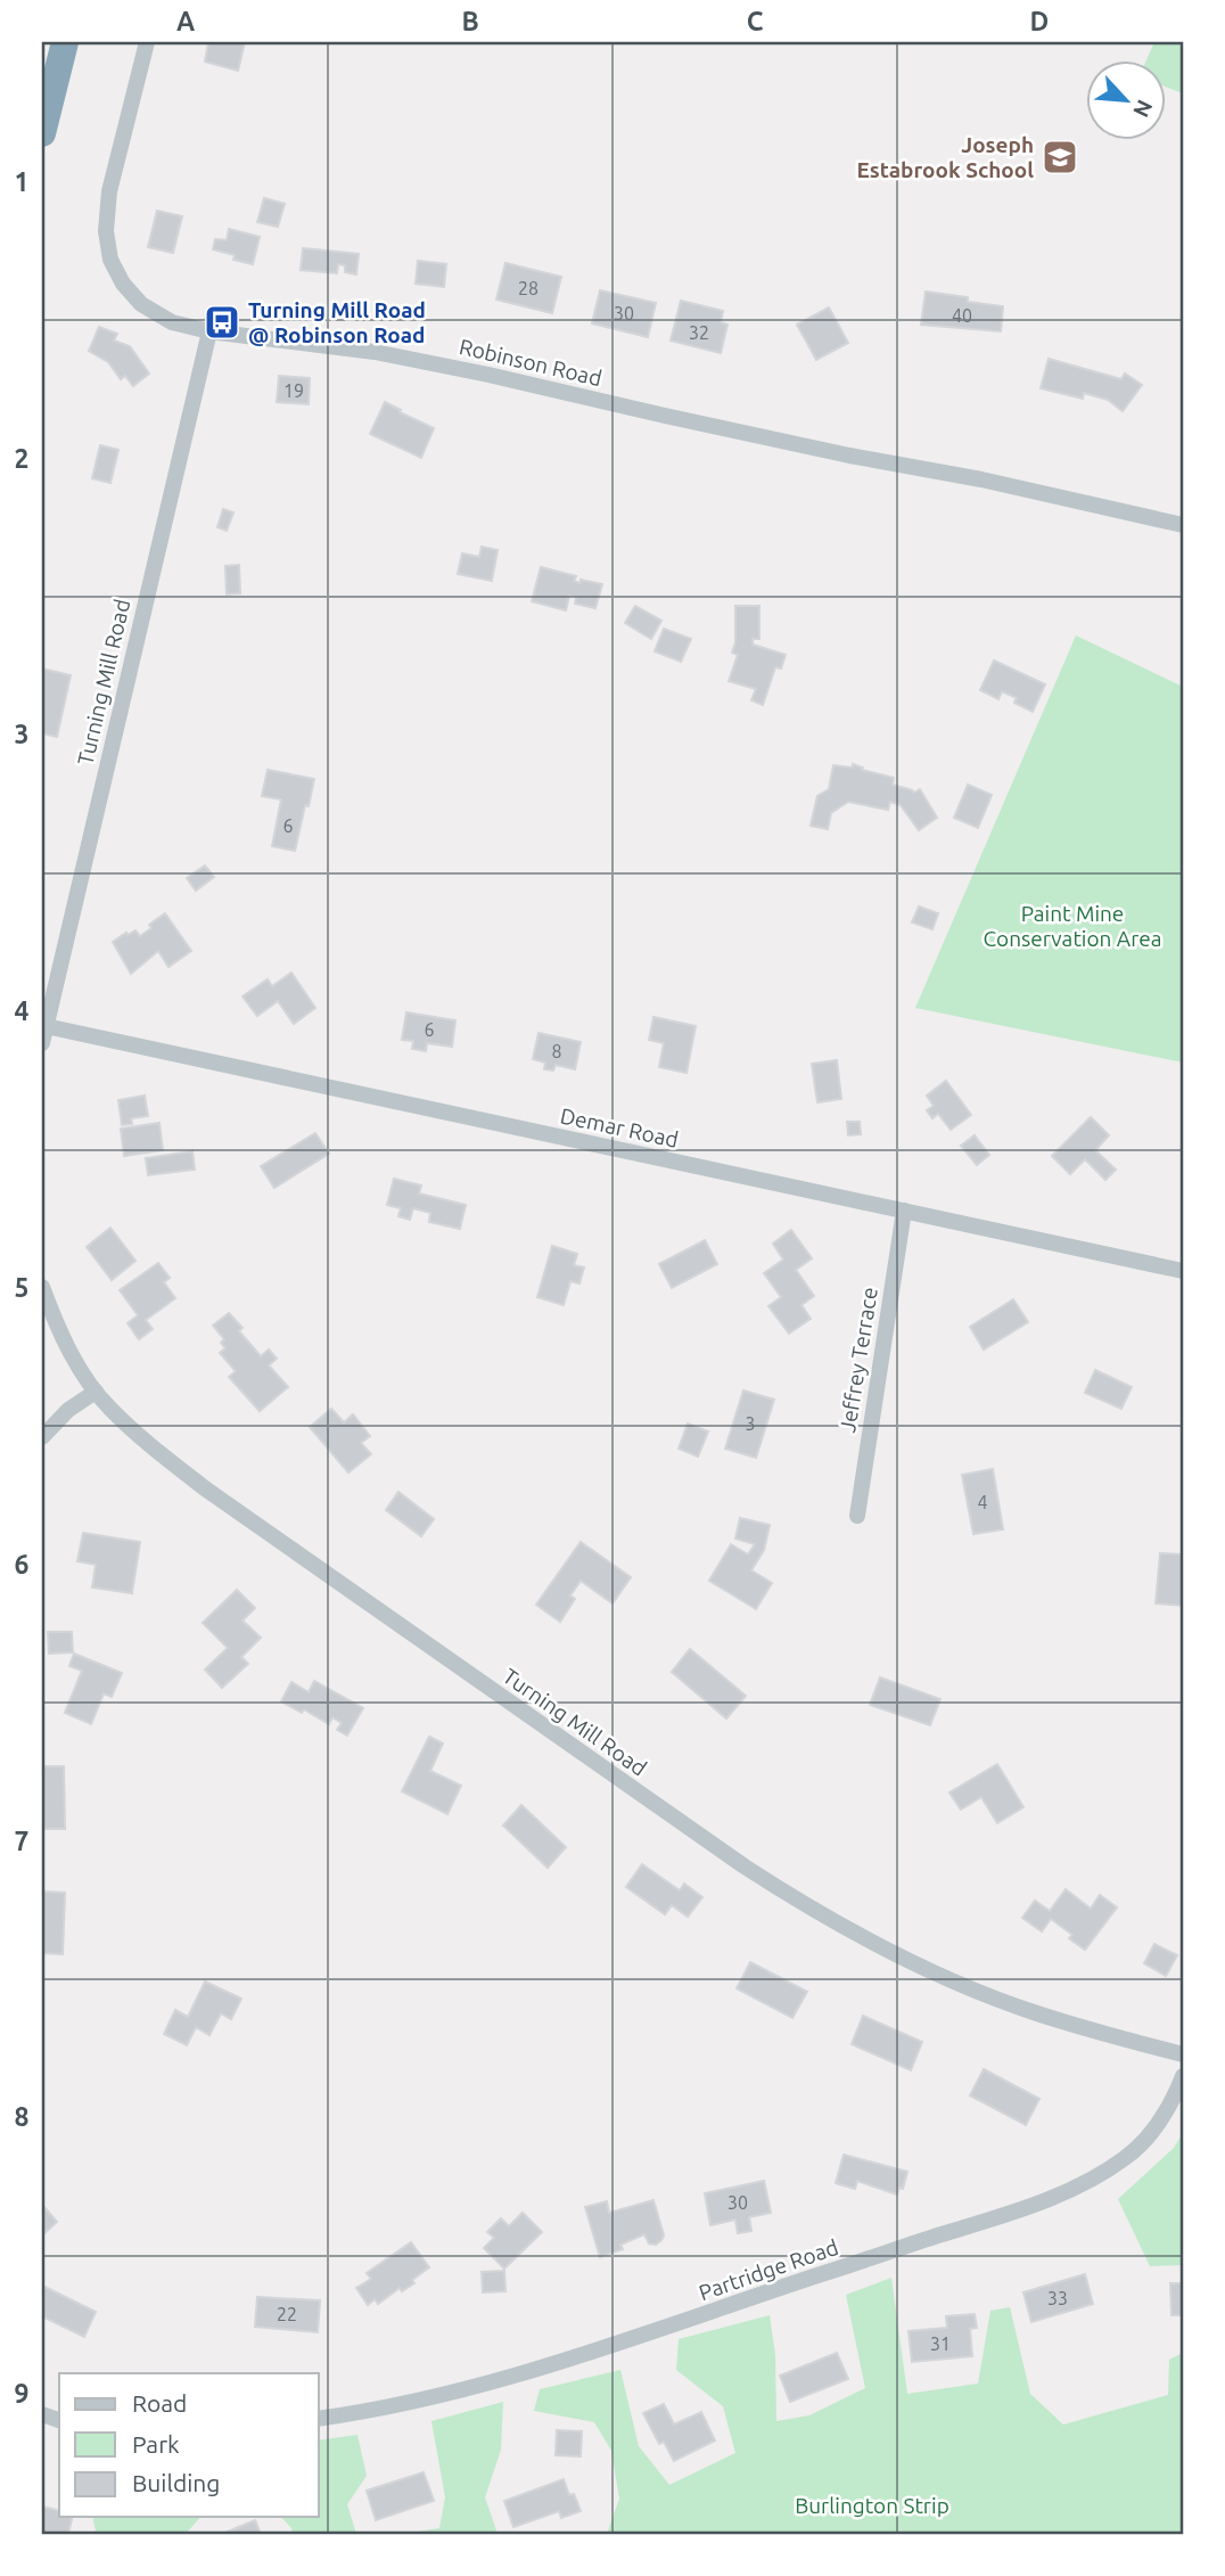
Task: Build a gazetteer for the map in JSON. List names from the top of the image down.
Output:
{
  "streets": {
    "street": [
      "Robinson Road",
      "Turning Mill Road",
      "Demar Road",
      "Jeffrey Terrace",
      "Partridge Road"
    ]
  },
  "crossings": [
    ["Robinson Road", "Turning Mill Road"],
    ["Turning Mill Road", "Demar Road"],
    ["Demar Road", "Jeffrey Terrace"]
  ],
  "parks": ["Paint Mine Conservation Area", "Burlington Strip"],
  "places": {
    "school or university": ["Joseph Estabrook School"],
    "bus stop": ["Turning Mill Road @ Robinson Road"]
  },
  "house_numbers": [
    "28",
    "30",
    "40",
    "32",
    "19",
    "6",
    "6",
    "8",
    "3",
    "4",
    "30",
    "33",
    "22",
    "31"
  ],
  "legend": ["Road", "Park", "Building"],
  "north": "bottom right",
  "grid": {
    "columns": [
      "A",
      "B",
      "C",
      "D"
    ],
    "rows": [
      "1",
      "2",
      "3",
      "4",
      "5",
      "6",
      "7",
      "8",
      "9"
    ]
  }
}
